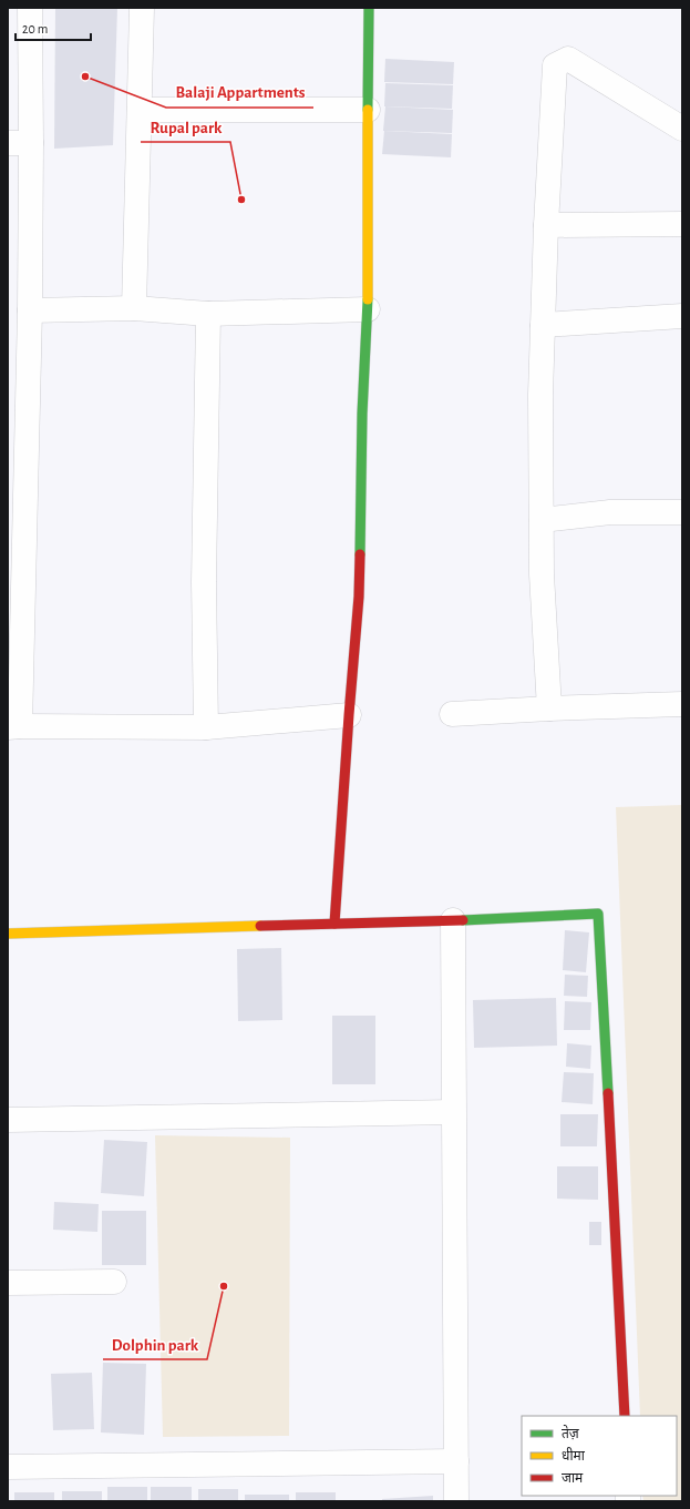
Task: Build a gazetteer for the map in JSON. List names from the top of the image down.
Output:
{
  "places": ["Balaji Appartments", "Rupal park", "Dolphin park"],
  "legend": ["तेज़", "धीमा", "जाम"],
  "scale_bar": "20 m"
}
